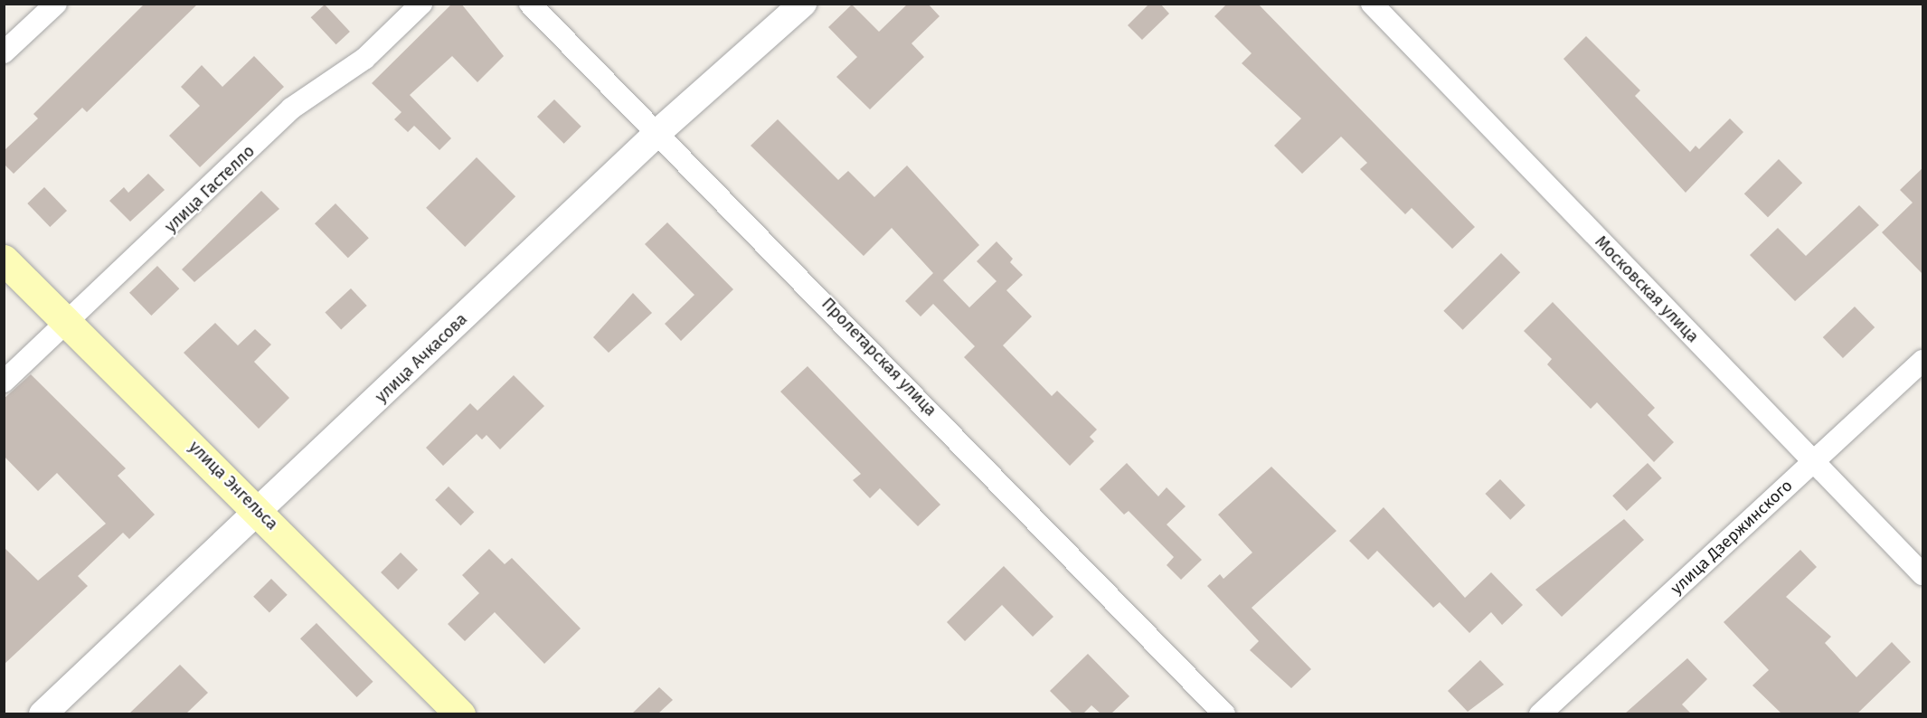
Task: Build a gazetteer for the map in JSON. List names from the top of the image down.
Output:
{
  "streets": {
    "main road": ["улица Энгельса"],
    "street": [
      "улица Гастелло",
      "Московская улица",
      "Пролетарская улица",
      "улица Ачкасова",
      "улица Дзержинского"
    ]
  },
  "crossings": [
    ["улица Гастелло", "улица Энгельса"],
    ["Московская улица", "улица Дзержинского"],
    ["Пролетарская улица", "улица Ачкасова"],
    ["улица Ачкасова", "улица Энгельса"]
  ]
}
